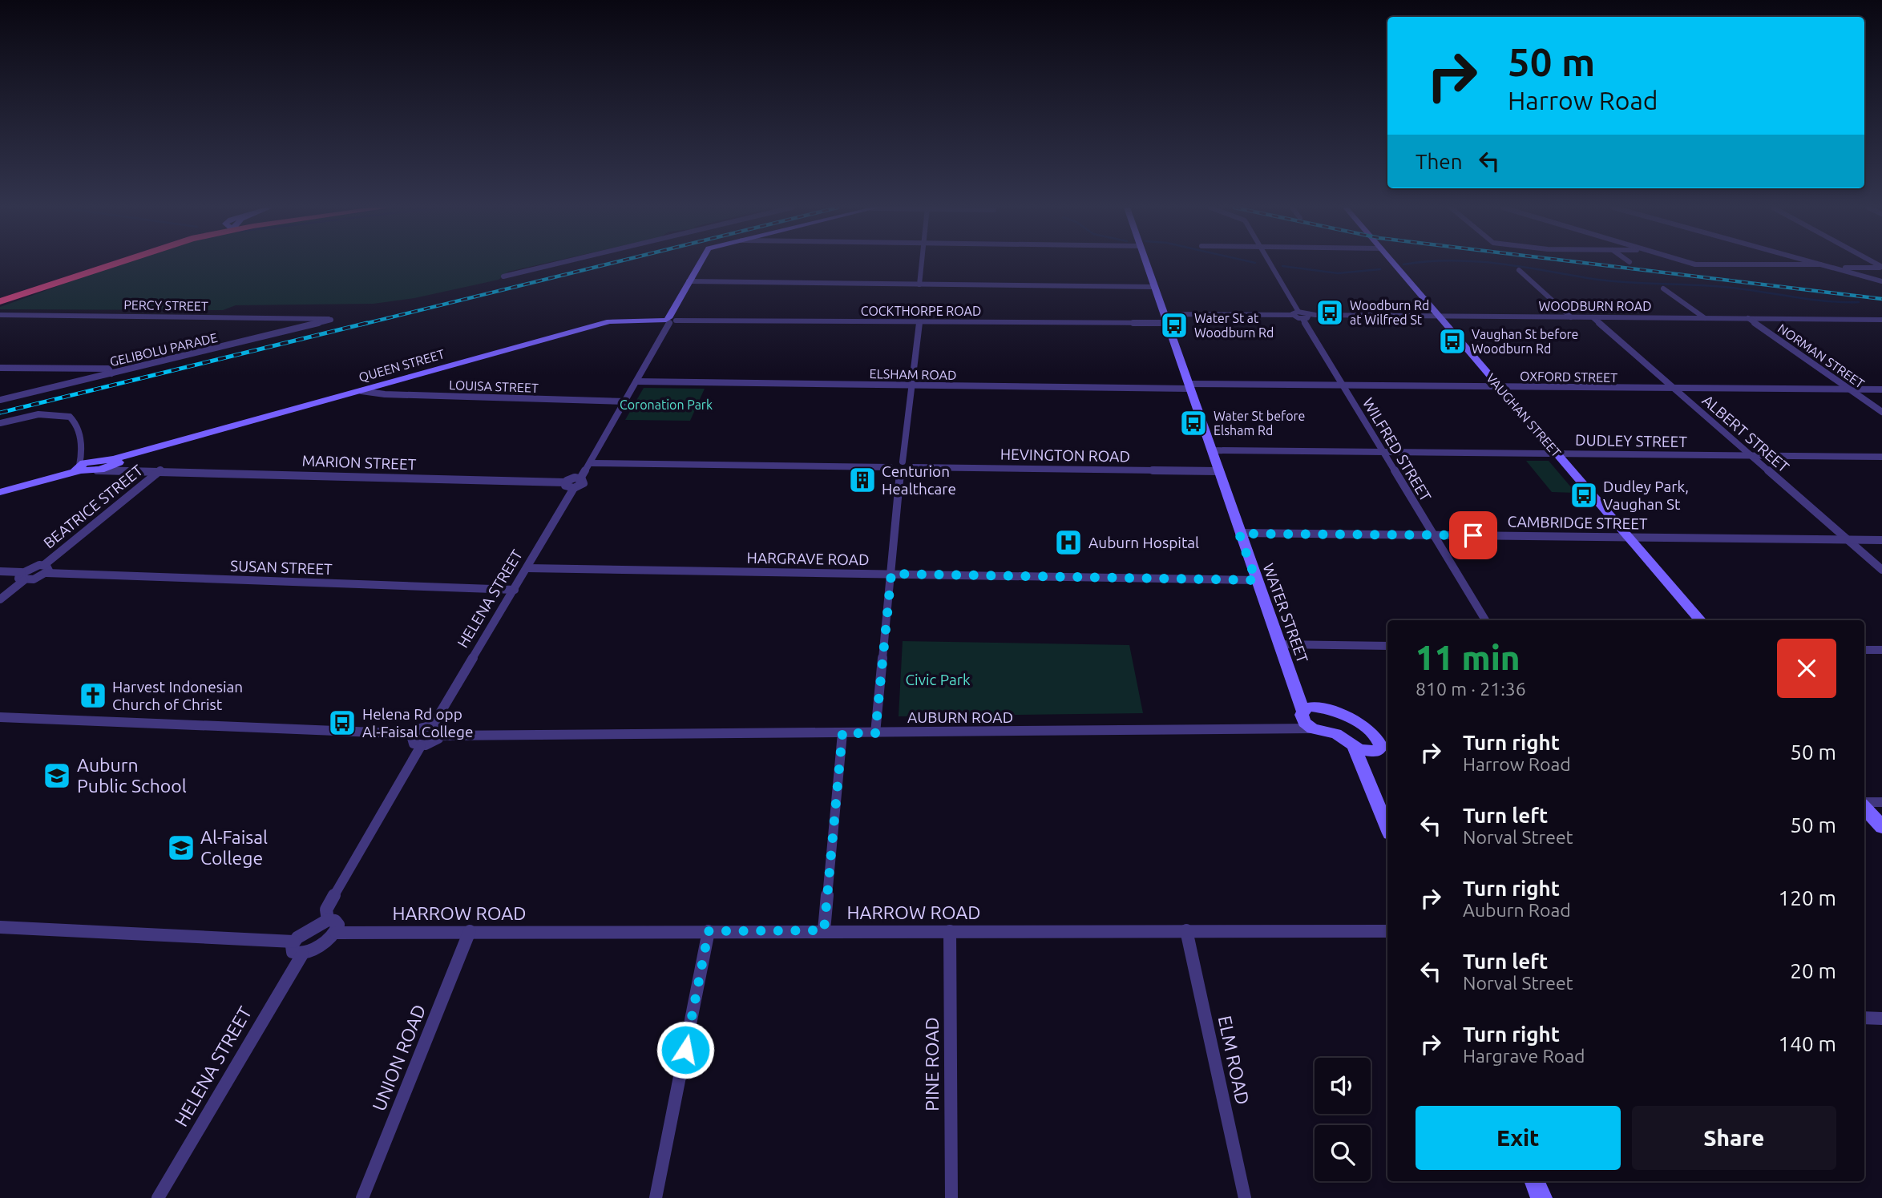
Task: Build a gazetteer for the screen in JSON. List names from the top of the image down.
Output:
{
  "streets": {
    "street": [
      "PERCY STREET",
      "WOODBURN ROAD",
      "COCKTHORPE ROAD",
      "GELIBOLU PARADE",
      "NORMAN STREET",
      "QUEEN STREET",
      "ELSHAM ROAD",
      "OXFORD STREET",
      "LOUISA STREET",
      "VAUGHAN STREET",
      "ALBERT STREET",
      "DUDLEY STREET",
      "WILFRED STREET",
      "HEVINGTON ROAD",
      "MARION STREET",
      "BEATRICE STREET",
      "CAMBRIDGE STREET",
      "HARGRAVE ROAD",
      "SUSAN STREET",
      "HELENA STREET",
      "WATER STREET",
      "AUBURN ROAD",
      "HARROW ROAD",
      "UNION ROAD",
      "ELM ROAD",
      "PINE ROAD"
    ]
  },
  "crossings": [
    ["PERCY STREET", "GELIBOLU PARADE"],
    ["WOODBURN ROAD", "COCKTHORPE ROAD"],
    ["WOODBURN ROAD", "NORMAN STREET"],
    ["WOODBURN ROAD", "VAUGHAN STREET"],
    ["WOODBURN ROAD", "ALBERT STREET"],
    ["WOODBURN ROAD", "WILFRED STREET"],
    ["WOODBURN ROAD", "WATER STREET"],
    ["COCKTHORPE ROAD", "QUEEN STREET"],
    ["COCKTHORPE ROAD", "WATER STREET"],
    ["NORMAN STREET", "OXFORD STREET"],
    ["QUEEN STREET", "LOUISA STREET"],
    ["QUEEN STREET", "MARION STREET"],
    ["ELSHAM ROAD", "OXFORD STREET"],
    ["ELSHAM ROAD", "WATER STREET"],
    ["OXFORD STREET", "VAUGHAN STREET"],
    ["OXFORD STREET", "ALBERT STREET"],
    ["OXFORD STREET", "WILFRED STREET"],
    ["OXFORD STREET", "WATER STREET"],
    ["VAUGHAN STREET", "DUDLEY STREET"],
    ["VAUGHAN STREET", "CAMBRIDGE STREET"],
    ["ALBERT STREET", "DUDLEY STREET"],
    ["ALBERT STREET", "CAMBRIDGE STREET"],
    ["DUDLEY STREET", "WILFRED STREET"],
    ["DUDLEY STREET", "WATER STREET"],
    ["WILFRED STREET", "CAMBRIDGE STREET"],
    ["HEVINGTON ROAD", "WATER STREET"],
    ["MARION STREET", "BEATRICE STREET"],
    ["BEATRICE STREET", "SUSAN STREET"],
    ["CAMBRIDGE STREET", "WATER STREET"],
    ["HARGRAVE ROAD", "HELENA STREET"],
    ["HARGRAVE ROAD", "WATER STREET"],
    ["SUSAN STREET", "HELENA STREET"],
    ["WATER STREET", "AUBURN ROAD"],
    ["HARROW ROAD", "UNION ROAD"],
    ["HARROW ROAD", "ELM ROAD"],
    ["HARROW ROAD", "PINE ROAD"]
  ],
  "parks": ["Coronation Park", "Civic Park"],
  "places": {
    "bus stop": [
      "Woodburn Rd at Wilfred St",
      "Water St at Woodburn Rd",
      "Vaughan St before Woodburn Rd",
      "Water St before Elsham Rd",
      "Dudley Park, Vaughan St",
      "Helena Rd opp Al-Faisal College"
    ],
    "building": ["Centurion Healthcare"],
    "hospital": ["Auburn Hospital"],
    "church": ["Harvest Indonesian Church of Christ"],
    "school or university": ["Auburn Public School", "Al-Faisal College"]
  },
  "page": {
    "turn": ["50 m", "Harrow Road"],
    "then": "Then",
    "heading": ["11 min", "810 m · 21:36"],
    "list": [
      {
        "name": "Turn right",
        "note": "Harrow Road",
        "value": "50 m"
      },
      {
        "name": "Turn left",
        "note": "Norval Street",
        "value": "50 m"
      },
      {
        "name": "Turn right",
        "note": "Auburn Road",
        "value": "120 m"
      },
      {
        "name": "Turn left",
        "note": "Norval Street",
        "value": "20 m"
      },
      {
        "name": "Turn right",
        "note": "Hargrave Road",
        "value": "140 m"
      }
    ],
    "buttons": ["Exit", "Share"]
  }
}
